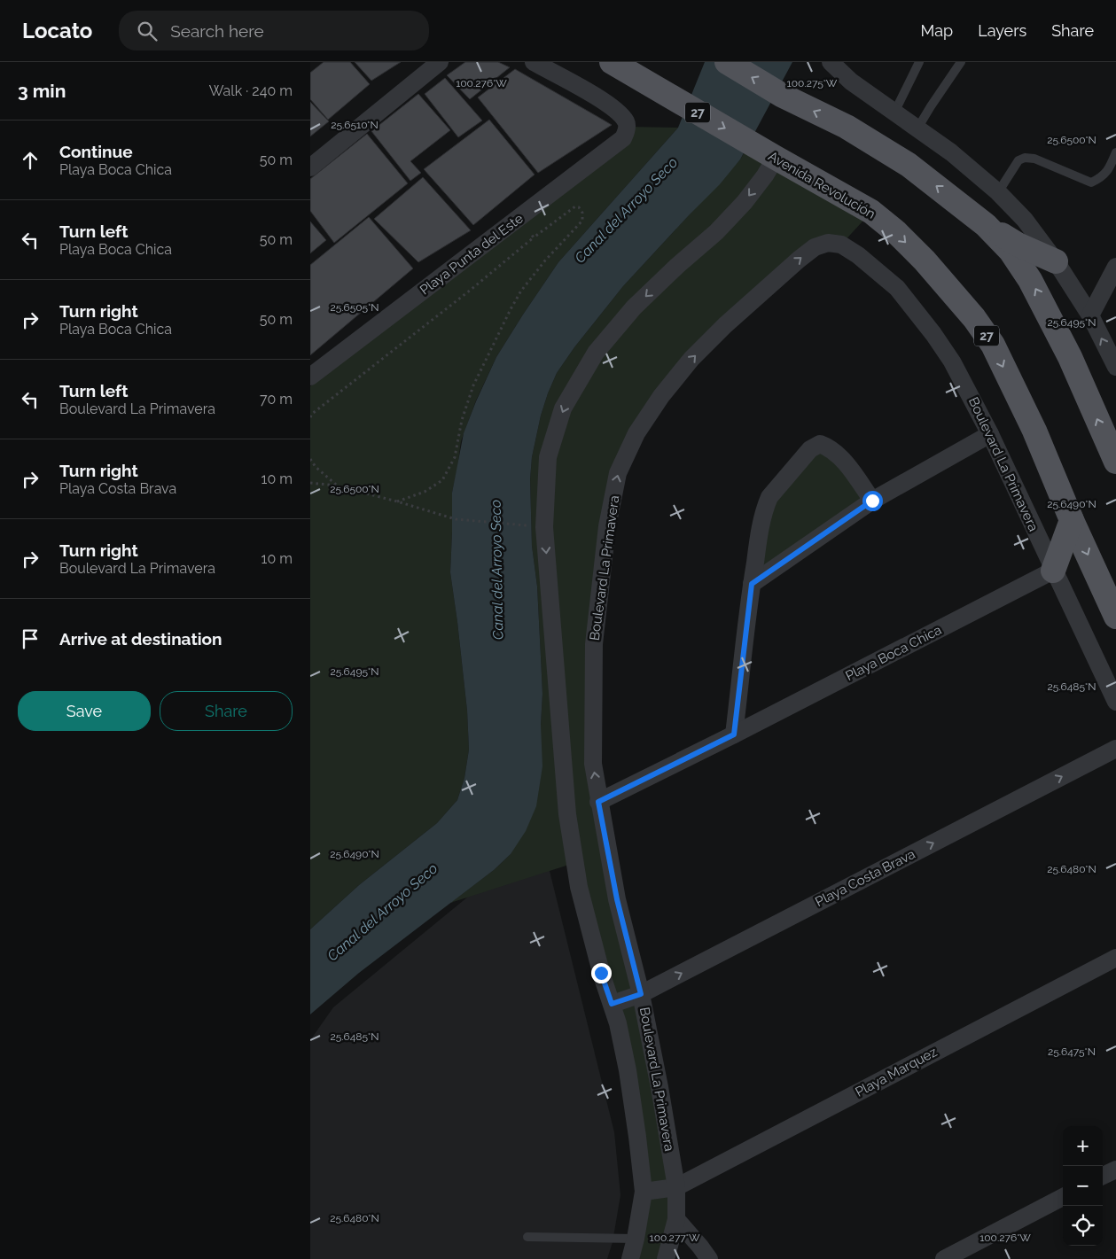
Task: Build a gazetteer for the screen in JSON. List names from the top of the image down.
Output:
{
  "streets": {
    "main road": ["27", "Avenida Revolución"],
    "street": [
      "Playa Punta del Este",
      "Boulevard La Primavera",
      "Playa Boca Chica",
      "Playa Costa Brava",
      "Playa Marquez"
    ]
  },
  "crossings": [
    ["Avenida Revolución", "Boulevard La Primavera"],
    ["Boulevard La Primavera", "Playa Boca Chica"],
    ["Boulevard La Primavera", "Playa Costa Brava"],
    ["Boulevard La Primavera", "Playa Marquez"]
  ],
  "one_way": ["Playa Costa Brava"],
  "water": ["Canal del Arroyo Seco"],
  "page": {
    "header": "Locato",
    "search": "Search here",
    "nav": ["Map", "Layers", "Share"],
    "heading": ["3 min", "Walk · 240 m"],
    "list": [
      ["Continue", "Playa Boca Chica", "50 m"],
      ["Turn left", "Playa Boca Chica", "50 m"],
      ["Turn right", "Playa Boca Chica", "50 m"],
      ["Turn left", "Boulevard La Primavera", "70 m"],
      ["Turn right", "Playa Costa Brava", "10 m"],
      ["Turn right", "Boulevard La Primavera", "10 m"],
      "Arrive at destination"
    ],
    "buttons": ["Save", "Share"],
    "map_buttons": ["+", "−"]
  },
  "coordinates": [
    "100.276°W",
    "100.275°W",
    "25.6510°N",
    "25.6500°N",
    "25.6505°N",
    "25.6495°N",
    "25.6490°N",
    "25.6485°N",
    "25.6480°N",
    "25.6475°N",
    "100.277°W"
  ]
}
